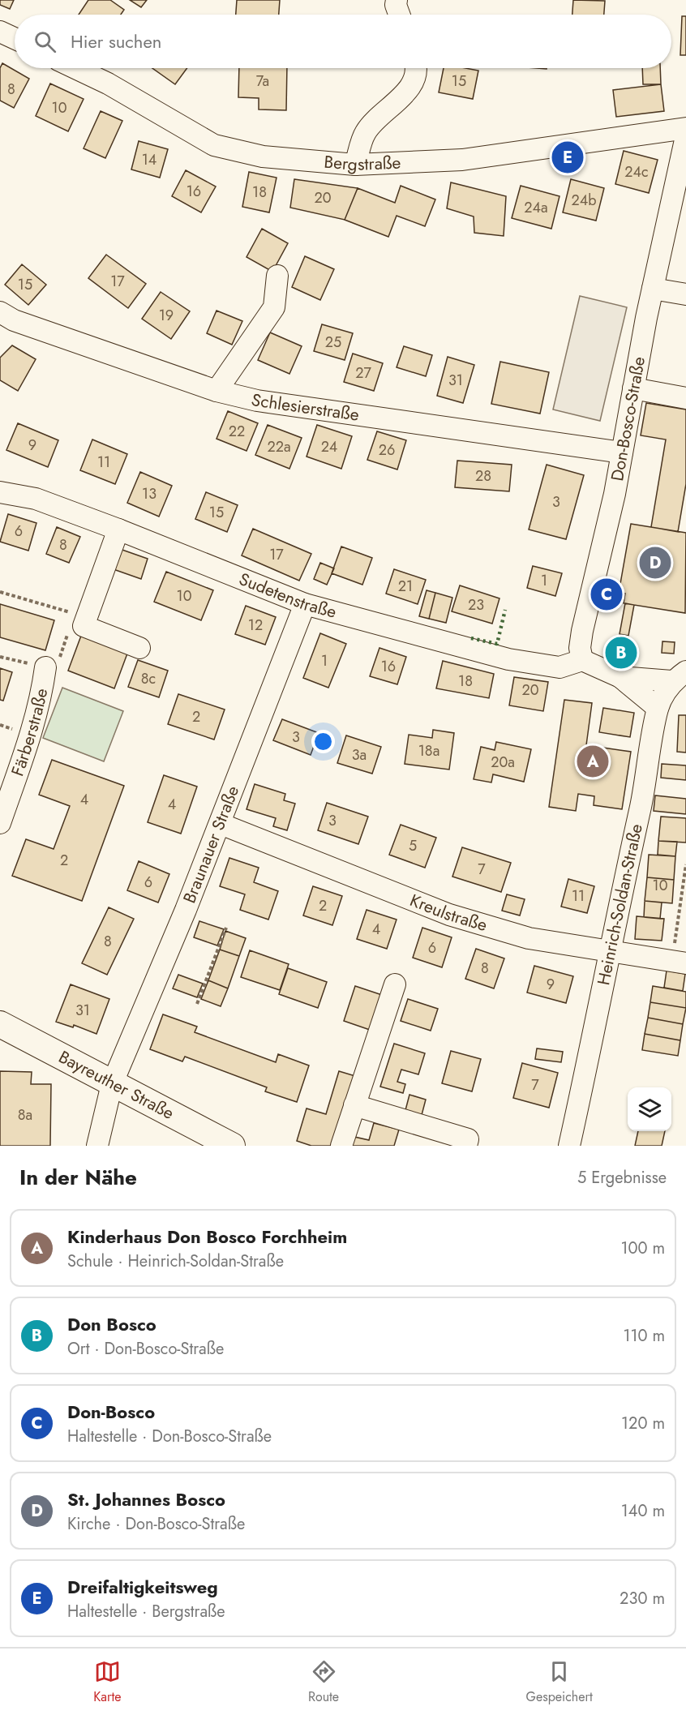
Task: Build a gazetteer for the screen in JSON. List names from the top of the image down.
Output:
{
  "streets": {
    "main road": ["Bayreuther Straße"],
    "street": [
      "Bergstraße",
      "Schlesierstraße",
      "Don-Bosco-Straße",
      "Sudetenstraße",
      "Färberstraße",
      "Braunauer Straße",
      "Heinrich-Soldan-Straße",
      "Kreulstraße"
    ]
  },
  "crossings": [
    ["Schlesierstraße", "Don-Bosco-Straße"],
    ["Don-Bosco-Straße", "Sudetenstraße"],
    ["Sudetenstraße", "Braunauer Straße"],
    ["Braunauer Straße", "Kreulstraße"],
    ["Braunauer Straße", "Bayreuther Straße"],
    ["Heinrich-Soldan-Straße", "Kreulstraße"]
  ],
  "house_numbers": [
    "7a",
    "15",
    "8",
    "10",
    "14",
    "24c",
    "16",
    "18",
    "20",
    "24b",
    "24a",
    "17",
    "15",
    "19",
    "25",
    "27",
    "31",
    "22",
    "9",
    "22a",
    "24",
    "26",
    "11",
    "28",
    "13",
    "3",
    "15",
    "6",
    "8",
    "17",
    "1",
    "21",
    "10",
    "23",
    "12",
    "1",
    "16",
    "8c",
    "18",
    "20",
    "2",
    "3",
    "18a",
    "3a",
    "20a",
    "4",
    "4",
    "3",
    "5",
    "2",
    "7",
    "6",
    "10",
    "11",
    "2",
    "4",
    "8",
    "6",
    "8",
    "9",
    "31",
    "7",
    "8a"
  ],
  "page": {
    "search": "Hier suchen",
    "pins": [
      "E",
      "D",
      "C",
      "B",
      "A"
    ],
    "heading": ["In der Nähe", "5 Ergebnisse"],
    "list": [
      {
        "mark": "A",
        "name": "Kinderhaus Don Bosco Forchheim",
        "note": "Schule · Heinrich-Soldan-Straße",
        "value": "100 m"
      },
      {
        "mark": "B",
        "name": "Don Bosco",
        "note": "Ort · Don-Bosco-Straße",
        "value": "110 m"
      },
      {
        "mark": "C",
        "name": "Don-Bosco",
        "note": "Haltestelle · Don-Bosco-Straße",
        "value": "120 m"
      },
      {
        "mark": "D",
        "name": "St. Johannes Bosco",
        "note": "Kirche · Don-Bosco-Straße",
        "value": "140 m"
      },
      {
        "mark": "E",
        "name": "Dreifaltigkeitsweg",
        "note": "Haltestelle · Bergstraße",
        "value": "230 m"
      }
    ],
    "nav": ["Karte", "Route", "Gespeichert"]
  }
}
